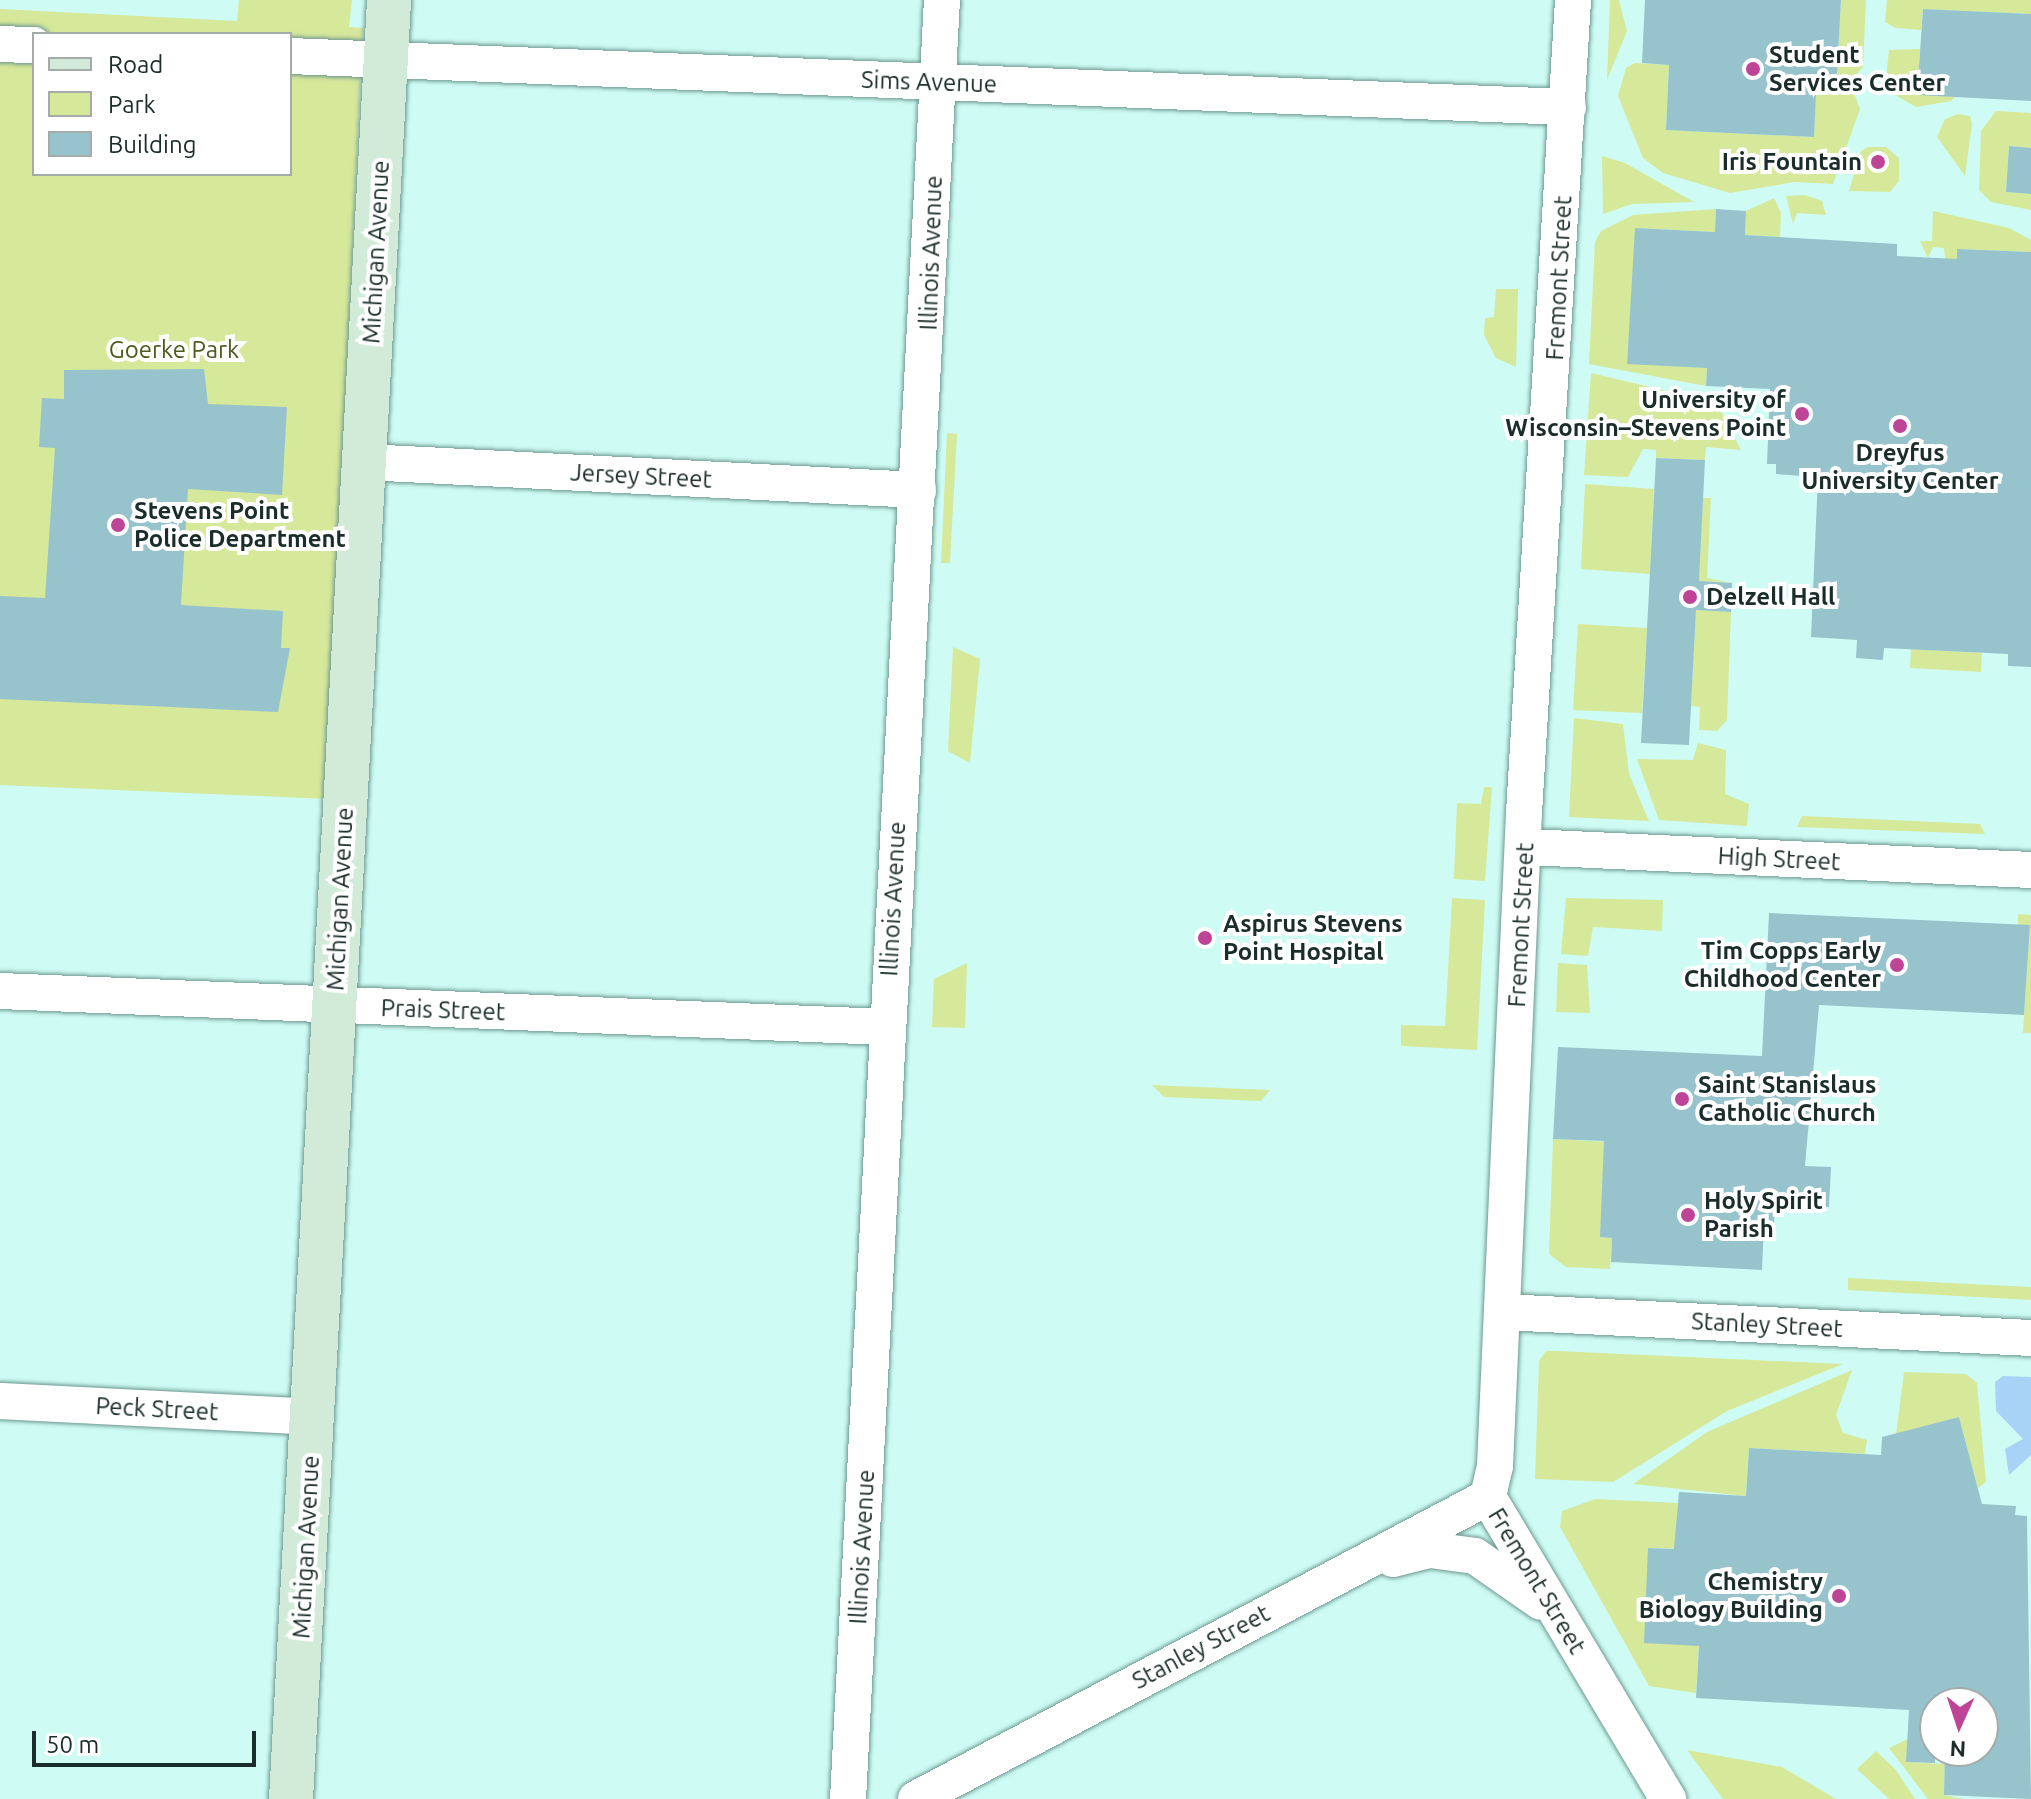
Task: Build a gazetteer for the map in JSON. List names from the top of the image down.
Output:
{
  "streets": {
    "street": [
      "Sims Avenue",
      "Michigan Avenue",
      "Illinois Avenue",
      "Fremont Street",
      "Jersey Street",
      "High Street",
      "Prais Street",
      "Stanley Street",
      "Peck Street"
    ]
  },
  "crossings": [
    ["Sims Avenue", "Michigan Avenue"],
    ["Sims Avenue", "Illinois Avenue"],
    ["Sims Avenue", "Fremont Street"],
    ["Michigan Avenue", "Jersey Street"],
    ["Michigan Avenue", "Prais Street"],
    ["Michigan Avenue", "Peck Street"],
    ["Illinois Avenue", "Jersey Street"],
    ["Illinois Avenue", "Prais Street"],
    ["Fremont Street", "High Street"],
    ["Fremont Street", "Stanley Street"]
  ],
  "parks": ["Goerke Park"],
  "places": [
    "Student Services Center",
    "Iris Fountain",
    "University of Wisconsin–Stevens Point",
    "Dreyfus University Center",
    "Stevens Point Police Department",
    "Delzell Hall",
    "Aspirus Stevens Point Hospital",
    "Tim Copps Early Childhood Center",
    "Saint Stanislaus Catholic Church",
    "Holy Spirit Parish",
    "Chemistry Biology Building"
  ],
  "legend": ["Road", "Park", "Building"],
  "scale_bar": "50 m",
  "north": "bottom"
}
